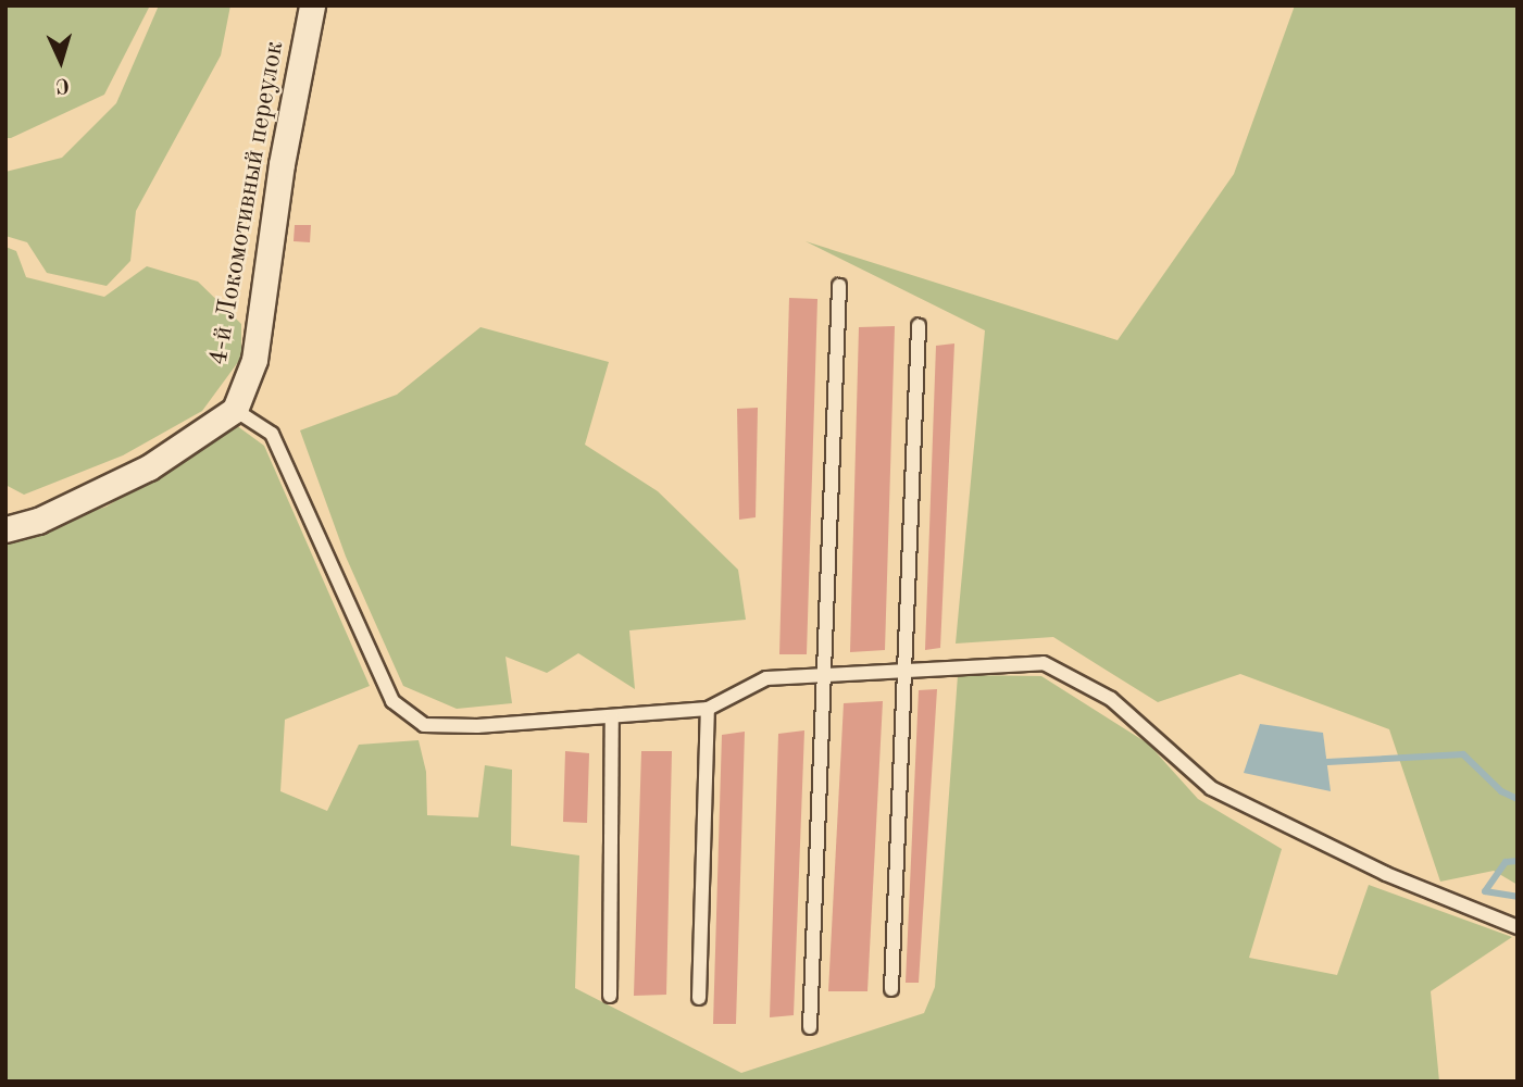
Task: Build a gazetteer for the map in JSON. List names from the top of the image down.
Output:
{
  "streets": {
    "street": ["4-й Локомотивный переулок"]
  },
  "north": "bottom"
}
